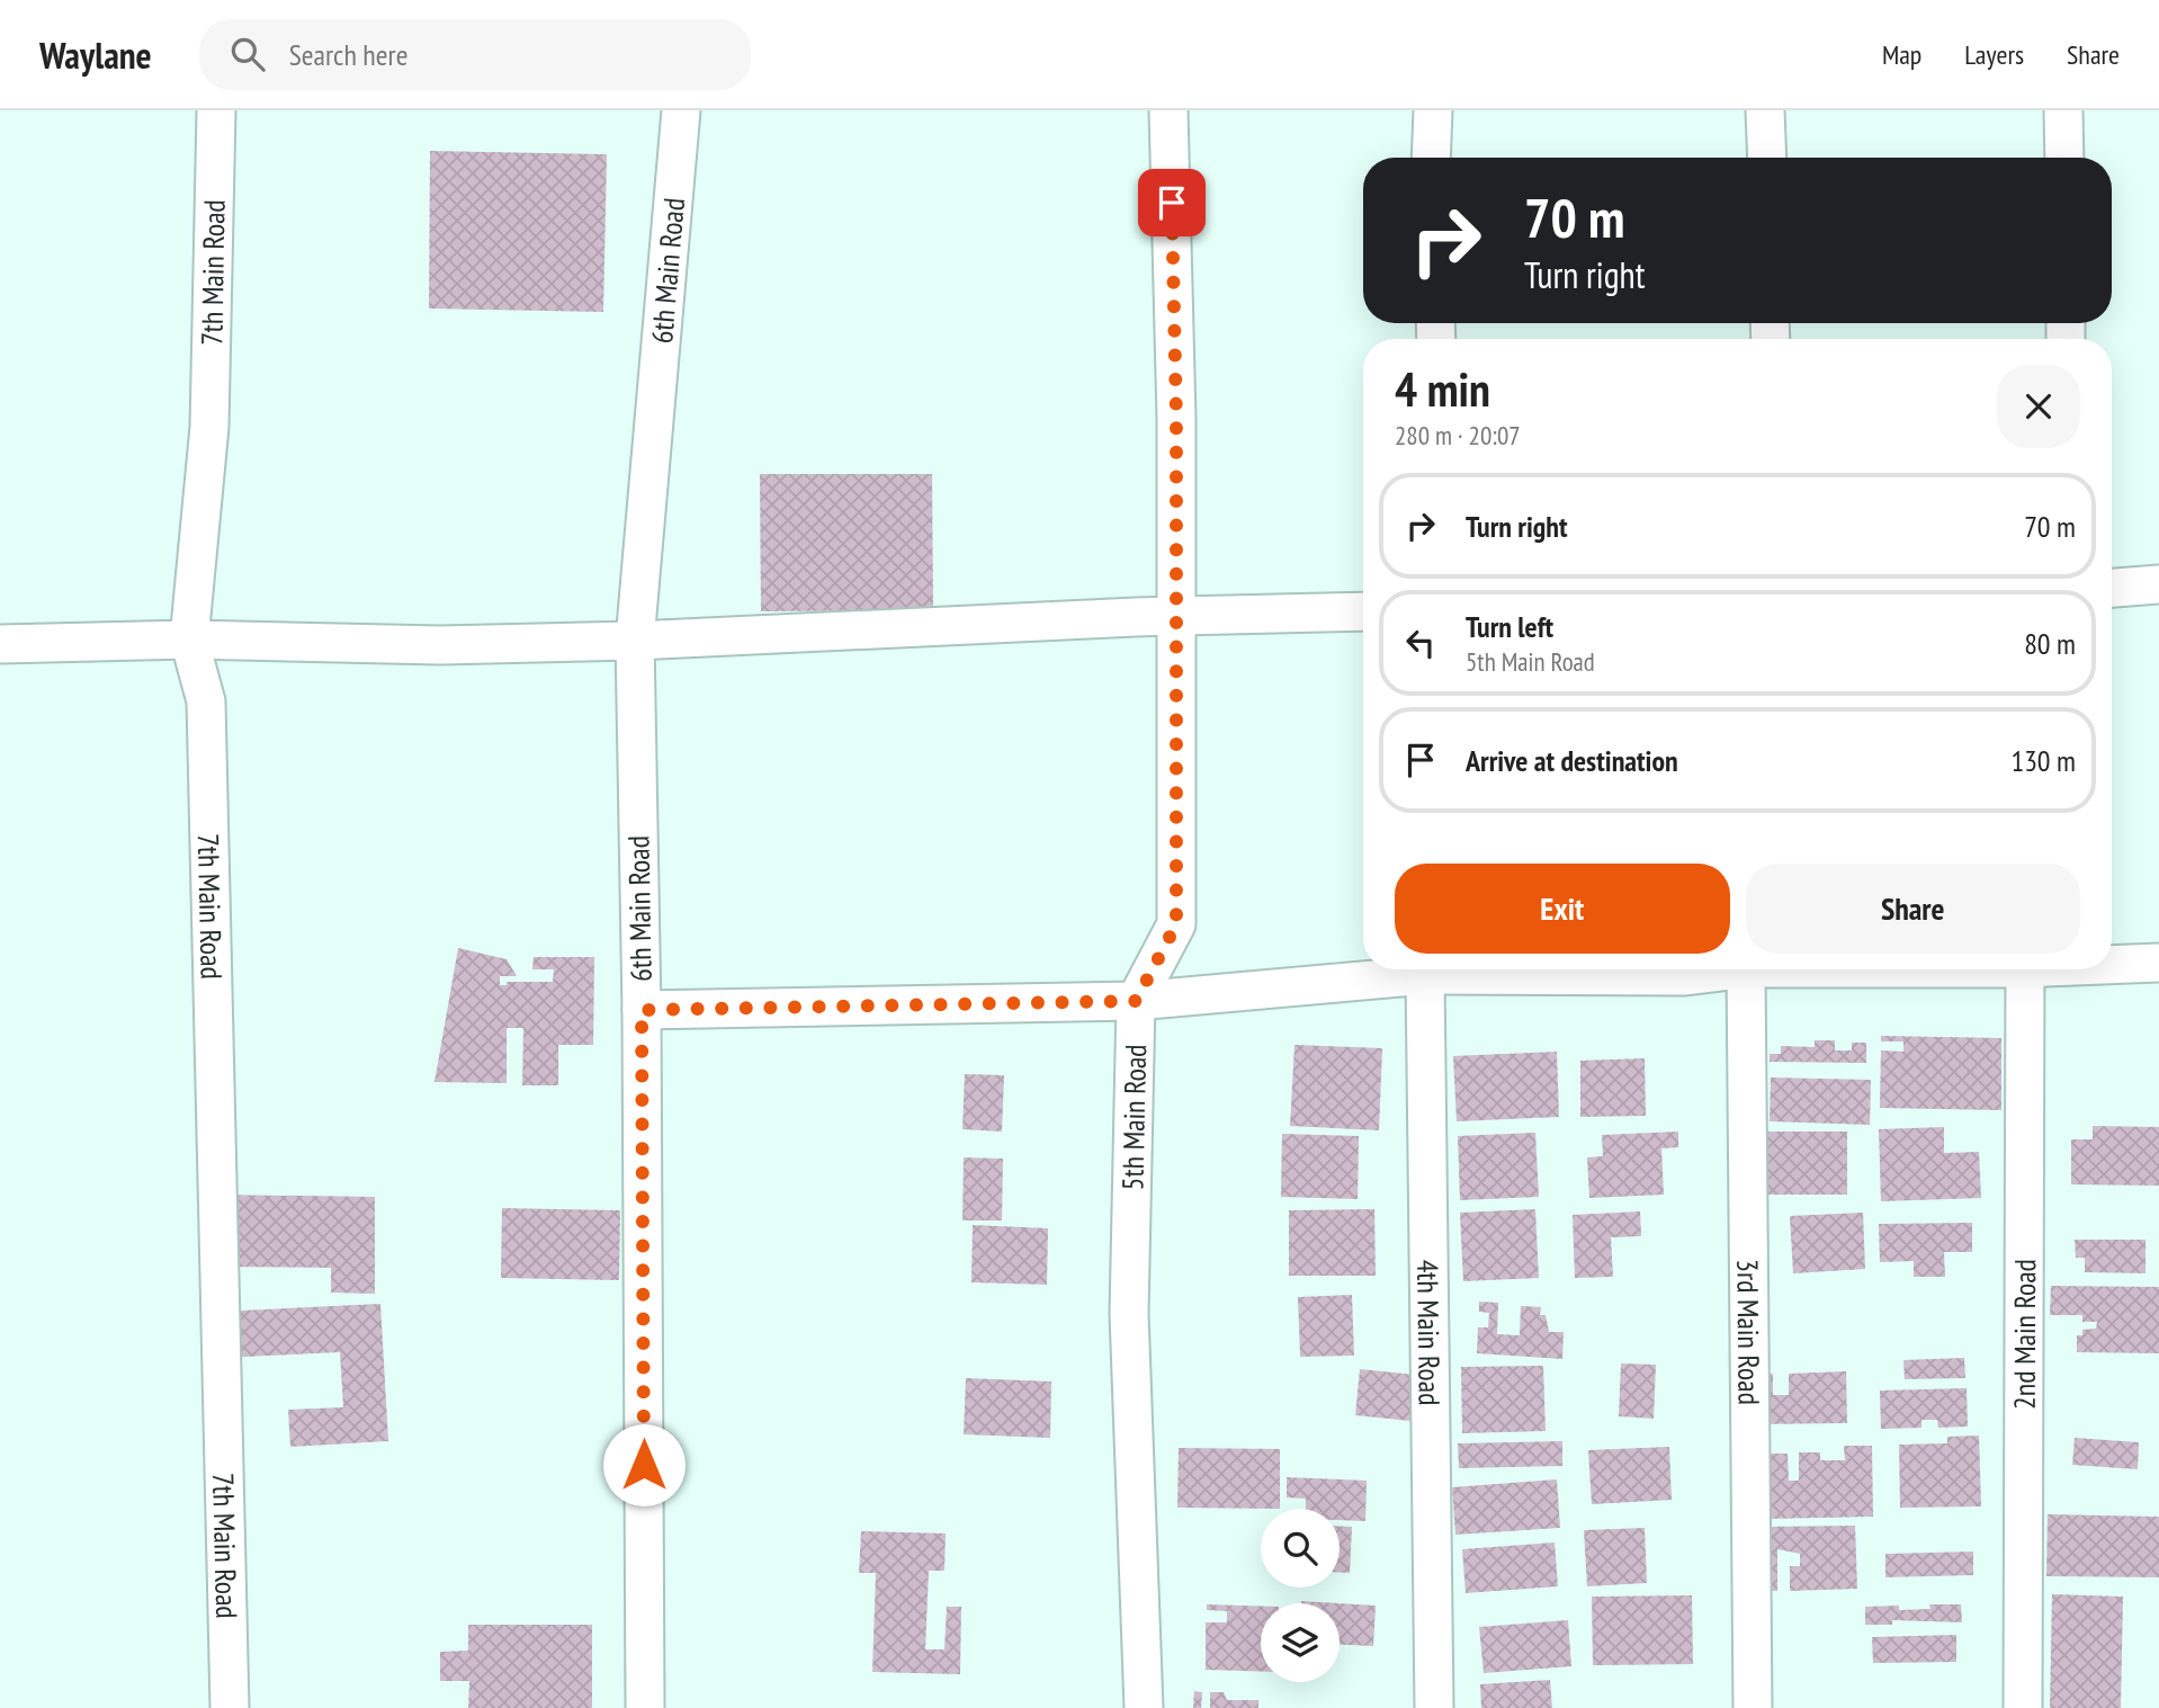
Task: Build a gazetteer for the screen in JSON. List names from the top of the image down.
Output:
{
  "streets": {
    "street": [
      "6th Main Road",
      "7th Main Road",
      "5th Main Road",
      "4th Main Road",
      "3rd Main Road",
      "2nd Main Road"
    ]
  },
  "page": {
    "header": "Waylane",
    "search": "Search here",
    "nav": ["Map", "Layers", "Share"],
    "turn": ["70 m", "Turn right"],
    "heading": ["4 min", "280 m · 20:07"],
    "list": [
      {
        "name": "Turn right",
        "value": "70 m"
      },
      {
        "name": "Turn left",
        "note": "5th Main Road",
        "value": "80 m"
      },
      {
        "name": "Arrive at destination",
        "value": "130 m"
      }
    ],
    "buttons": ["Exit", "Share"]
  }
}
